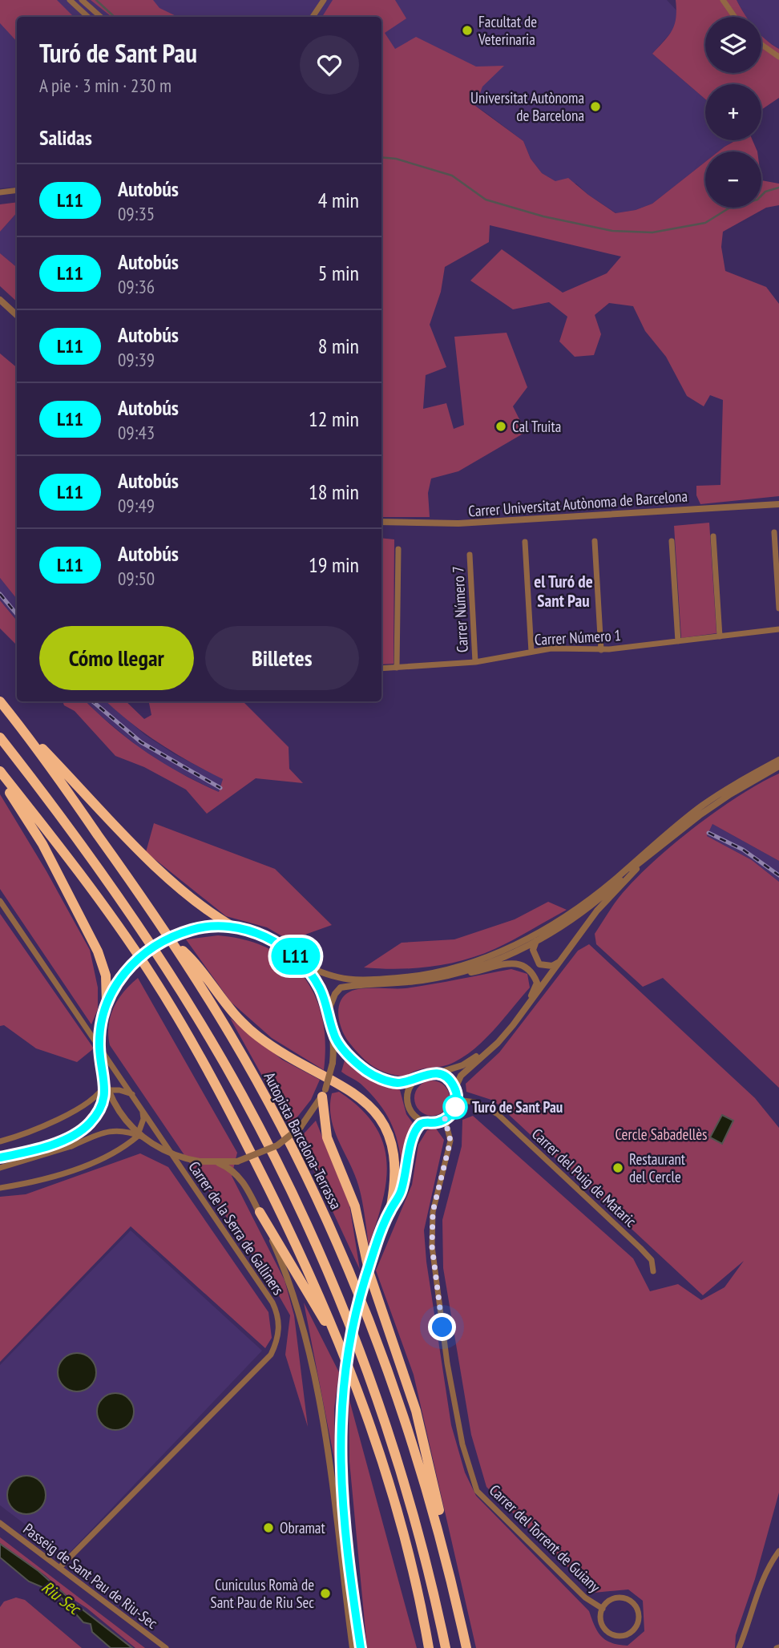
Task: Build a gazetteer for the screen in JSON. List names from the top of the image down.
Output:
{
  "streets": {
    "highway": ["Autopista Barcelona-Terrassa"],
    "street": [
      "Carrer Universitat Autònoma de Barcelona",
      "Carrer Número 7",
      "Carrer Número 1",
      "Carrer del Puig de Mataric",
      "Carrer de la Serra de Galliners",
      "Carrer del Torrent de Guiany",
      "Passeig de Sant Pau de Riu-Sec"
    ]
  },
  "crossings": [
    ["Carrer Número 7", "Carrer Número 1"],
    ["Carrer del Puig de Mataric", "Carrer del Torrent de Guiany"],
    ["Carrer de la Serra de Galliners", "Passeig de Sant Pau de Riu-Sec"]
  ],
  "districts": ["el Turó de Sant Pau"],
  "water": ["Riu Sec"],
  "parks": ["Cercle Sabadellès"],
  "places": [
    "Facultat de Veterinaria",
    "Universitat Autònoma de Barcelona",
    "Cal Truita",
    "Turó de Sant Pau",
    "Restaurant del Cercle",
    "Obramat",
    "Cuniculus Romà de Sant Pau de Riu Sec"
  ],
  "lines": ["bus line L11"],
  "page": {
    "on_map": "L11",
    "map_buttons": ["+", "−"],
    "heading": [
      ["Turó de Sant Pau", "A pie · 3 min · 230 m"],
      "Salidas"
    ],
    "list": [
      {
        "mark": "L11",
        "name": "Autobús",
        "note": "09:35",
        "value": "4 min"
      },
      {
        "mark": "L11",
        "name": "Autobús",
        "note": "09:36",
        "value": "5 min"
      },
      {
        "mark": "L11",
        "name": "Autobús",
        "note": "09:39",
        "value": "8 min"
      },
      {
        "mark": "L11",
        "name": "Autobús",
        "note": "09:43",
        "value": "12 min"
      },
      {
        "mark": "L11",
        "name": "Autobús",
        "note": "09:49",
        "value": "18 min"
      },
      {
        "mark": "L11",
        "name": "Autobús",
        "note": "09:50",
        "value": "19 min"
      }
    ],
    "buttons": ["Cómo llegar", "Billetes"]
  }
}
